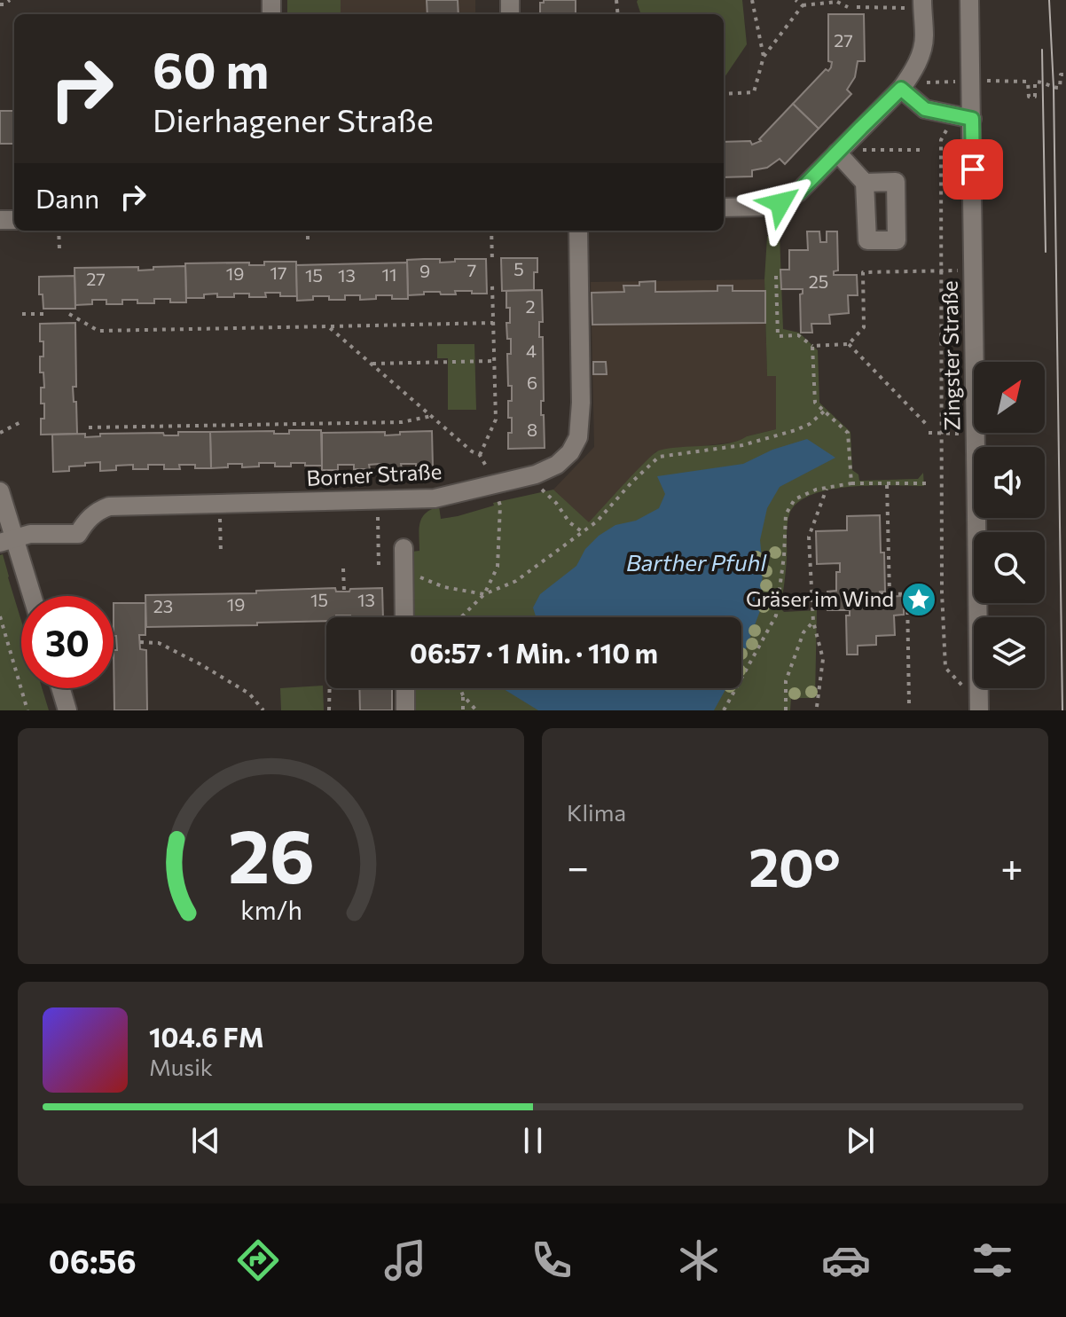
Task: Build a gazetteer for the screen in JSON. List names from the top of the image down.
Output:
{
  "streets": {
    "street": ["Zingster Straße", "Borner Straße"]
  },
  "water": ["Barther Pfuhl"],
  "places": {
    "place": ["Gräser im Wind"]
  },
  "house_numbers": [
    "27",
    "5",
    "7",
    "9",
    "17",
    "19",
    "11",
    "15",
    "13",
    "27",
    "25",
    "2",
    "4",
    "6",
    "8",
    "15",
    "13",
    "19",
    "23"
  ],
  "north": "top right",
  "page": {
    "turn": ["60 m", "Dierhagener Straße"],
    "then": "Dann",
    "limit": "30",
    "trip": "06:57 · 1 Min. · 110 m",
    "tile": "Klima",
    "heat": ["−", "20°", "+"],
    "song": ["104.6 FM", "Musik"],
    "tabs": "06:56",
    "gauge": ["26", "km/h"]
  }
}
